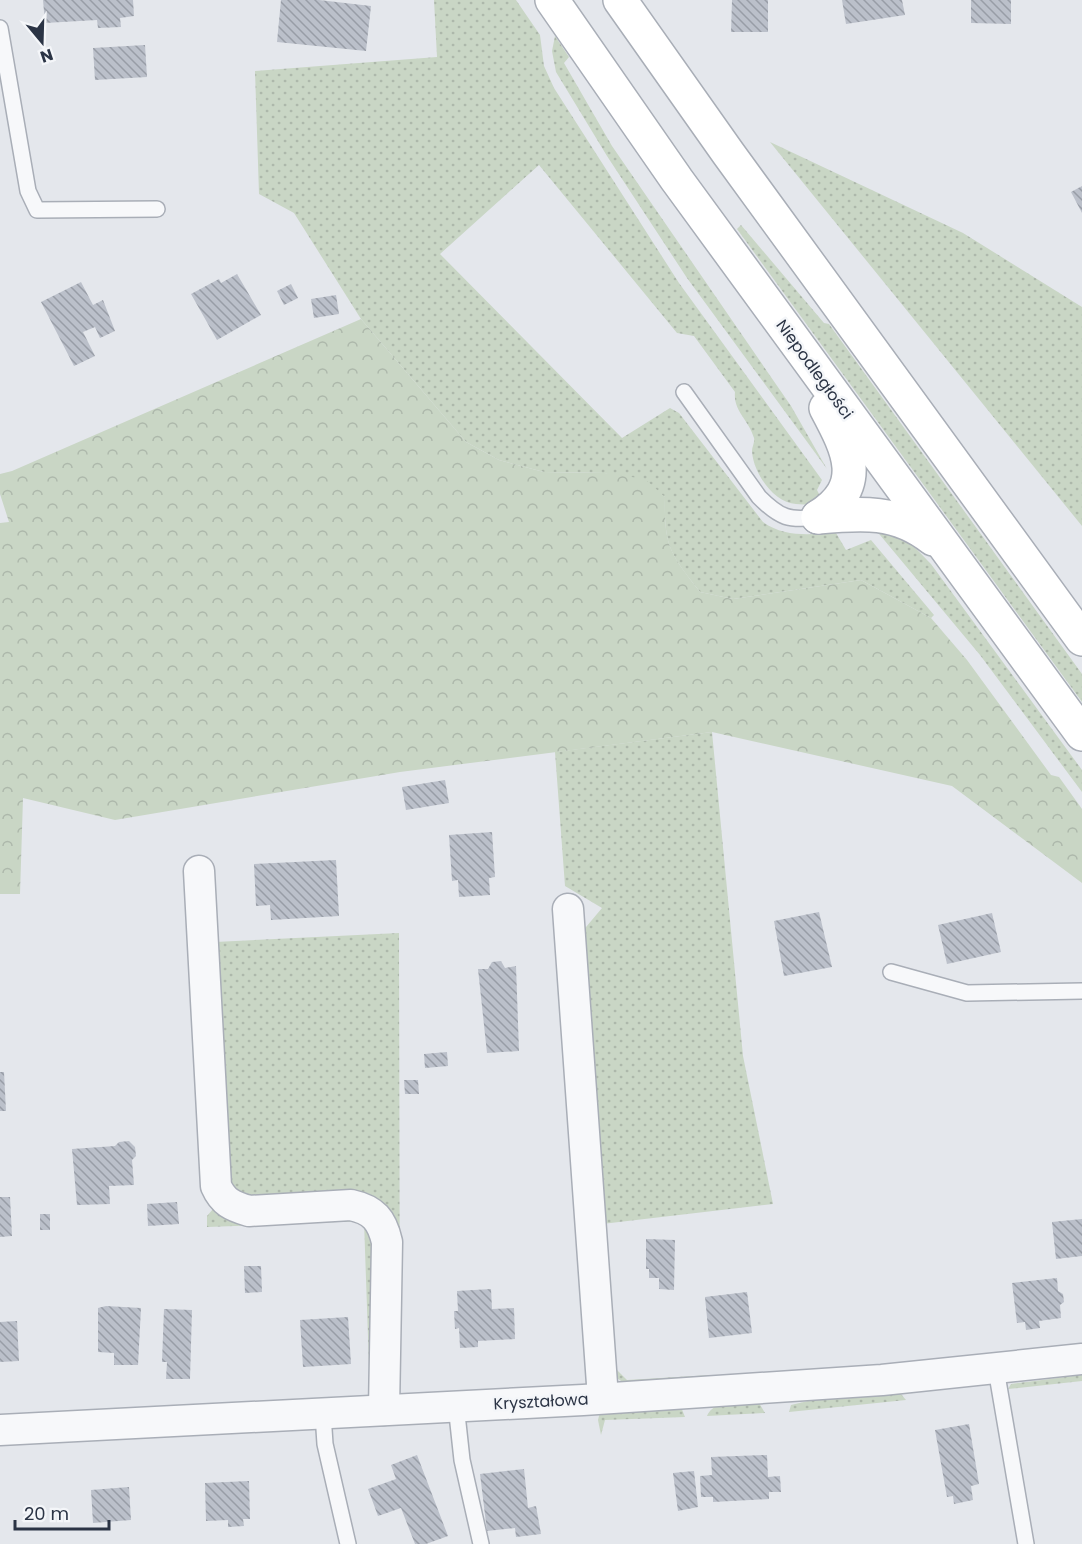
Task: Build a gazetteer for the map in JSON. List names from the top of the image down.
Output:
{
  "streets": {
    "main road": ["Niepodległości"],
    "street": ["Kryształowa"]
  },
  "scale_bar": "20 m",
  "north": "bottom"
}
